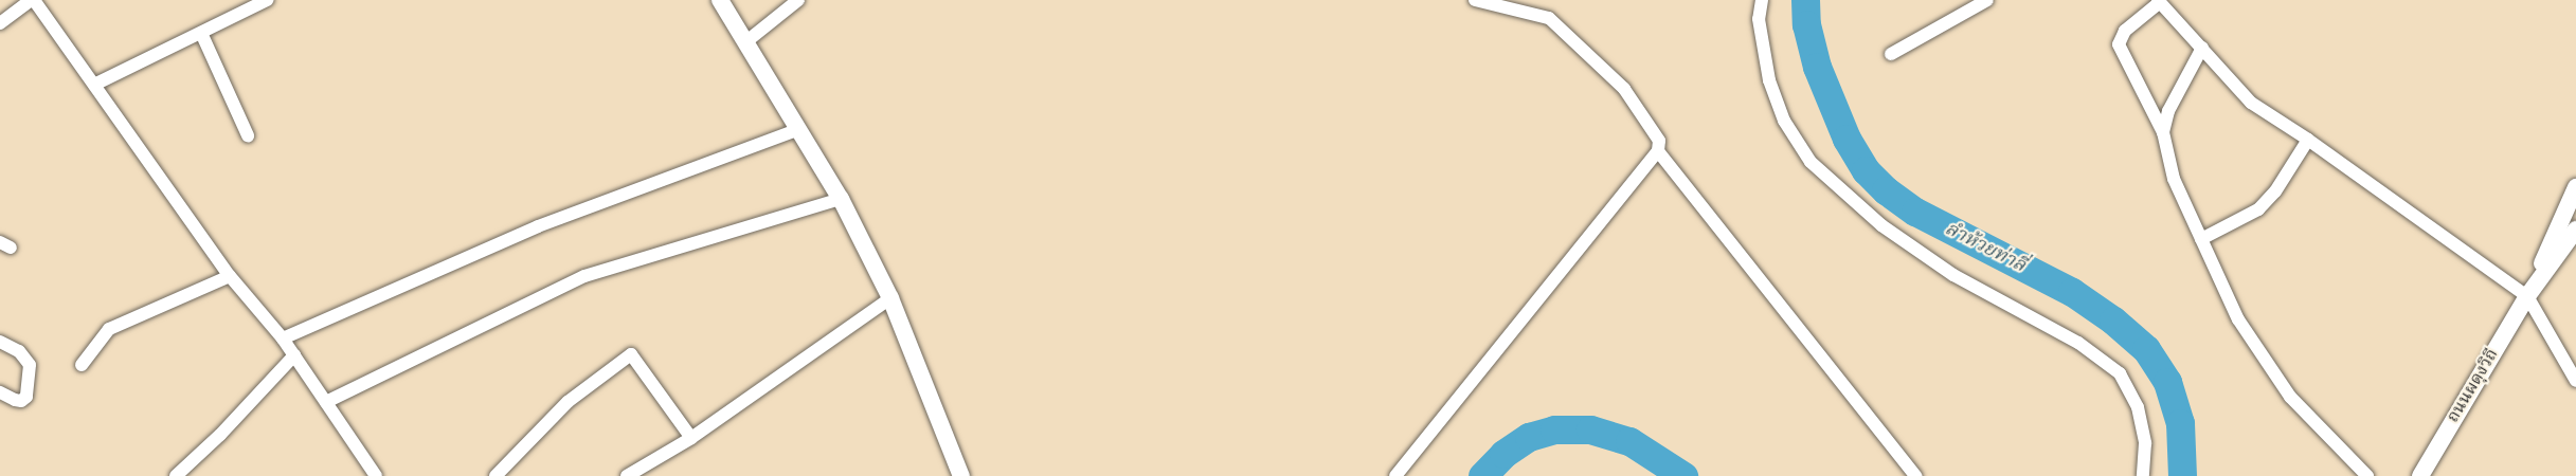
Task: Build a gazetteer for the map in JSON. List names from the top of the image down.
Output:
{
  "streets": {
    "street": ["ถนนผดุงวิถี"]
  },
  "water": ["ลำห้วยท่าลี่"]
}
